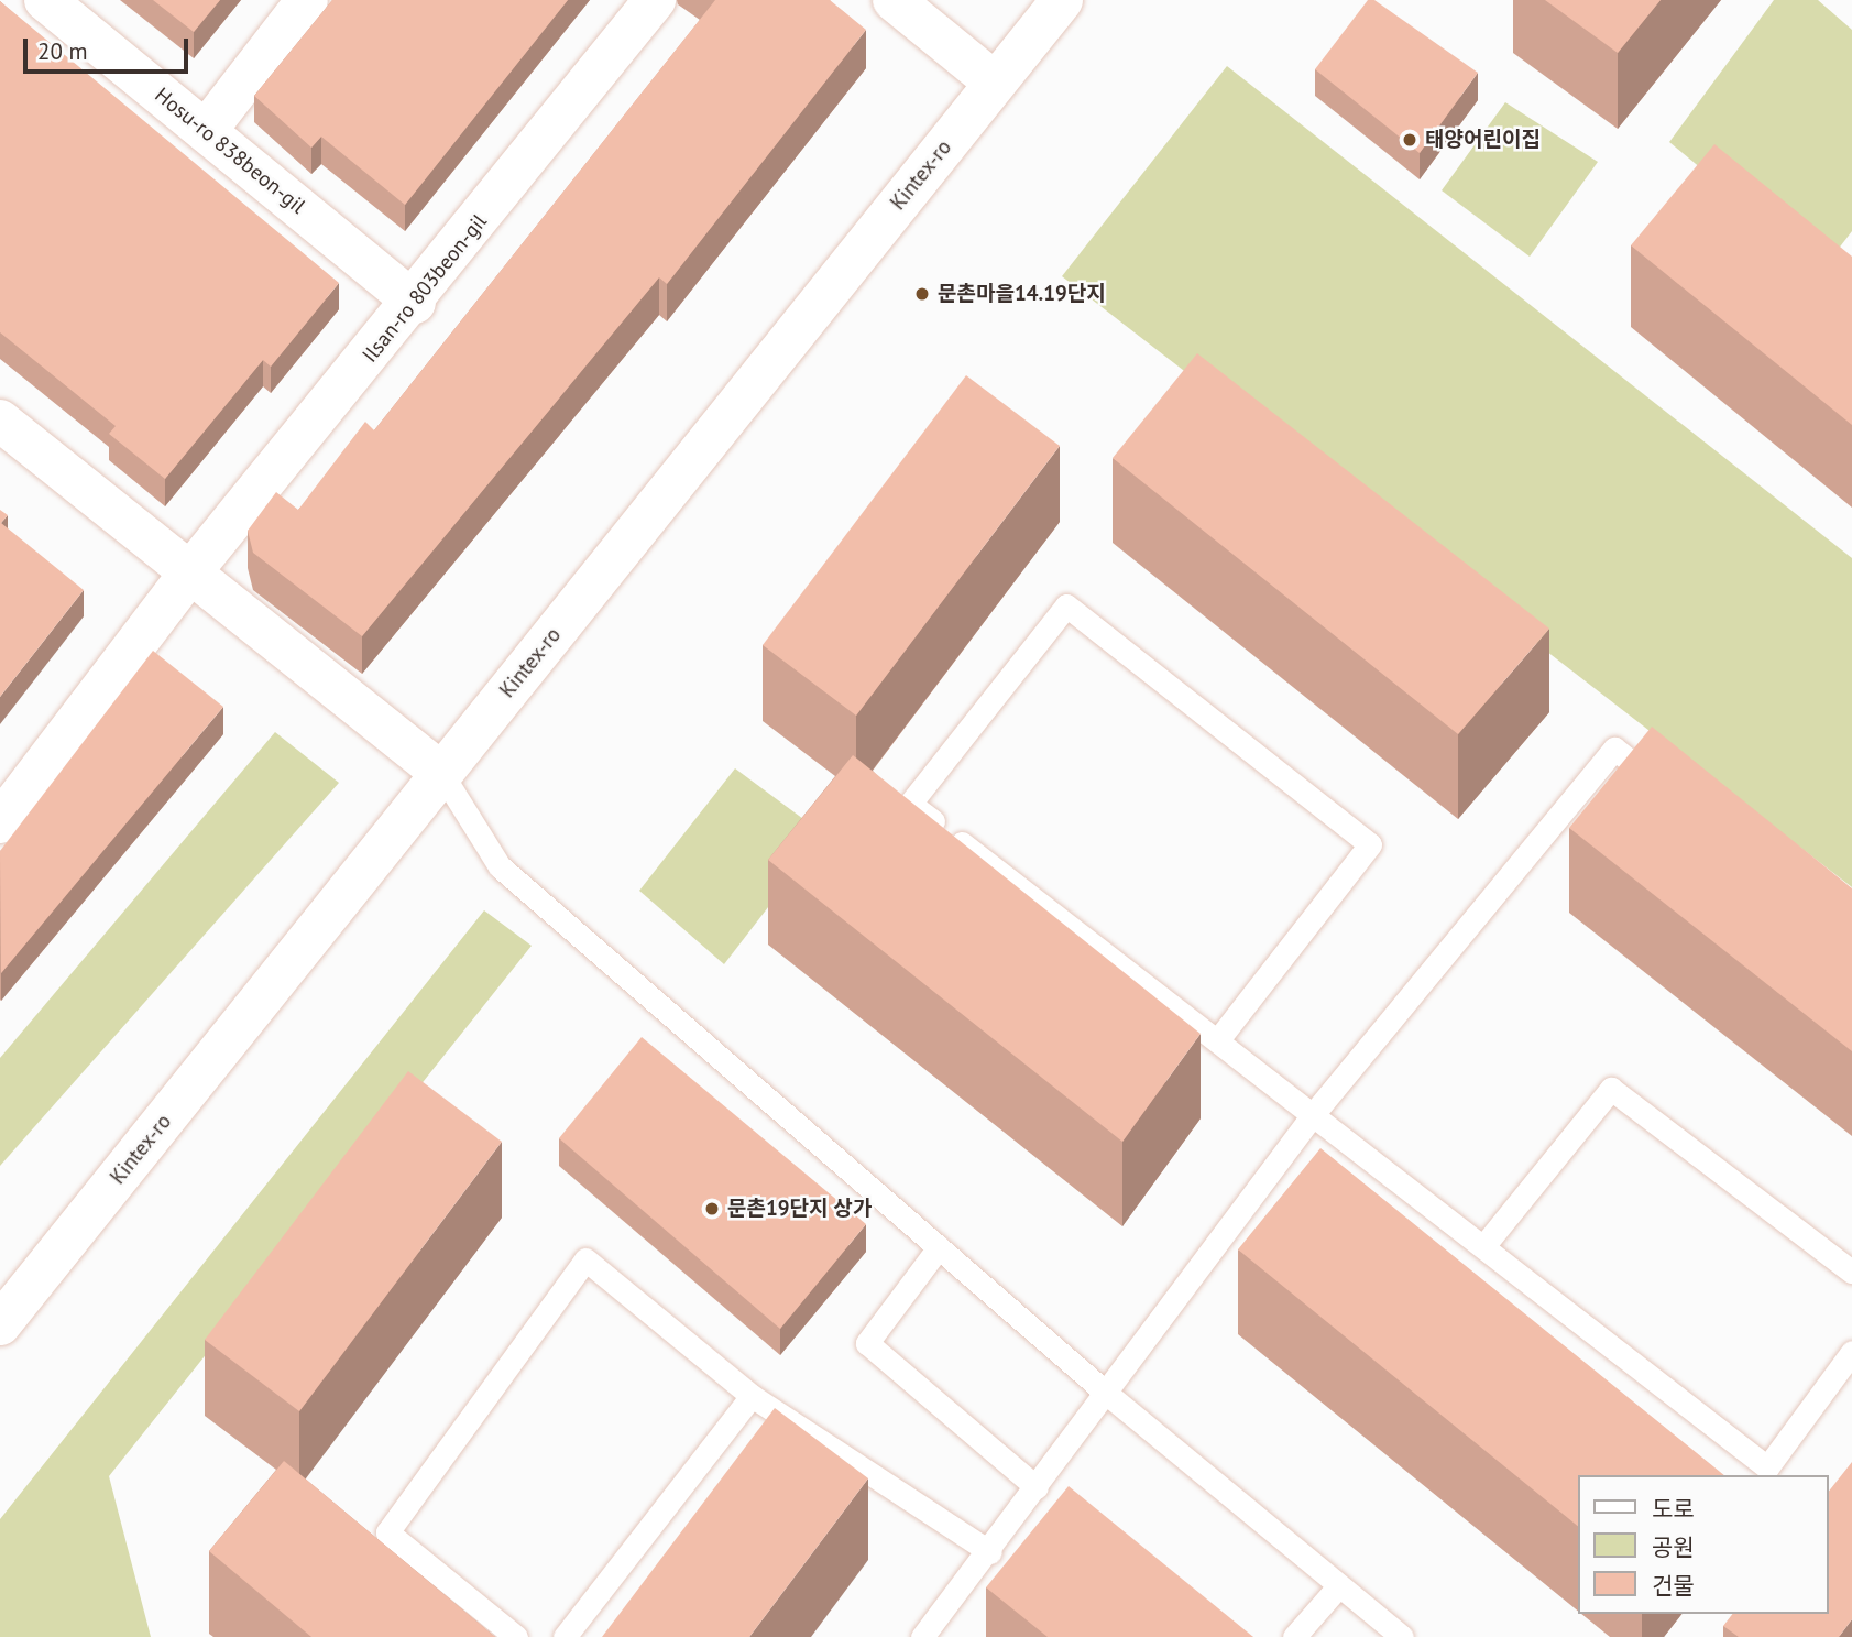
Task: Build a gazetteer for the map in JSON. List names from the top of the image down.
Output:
{
  "streets": {
    "street": ["Hosu-ro 838beon-gil", "Kintex-ro", "Ilsan-ro 803beon-gil"]
  },
  "crossings": [
    ["Hosu-ro 838beon-gil", "Ilsan-ro 803beon-gil"]
  ],
  "places": ["태양어린이집", "문촌마을14.19단지", "문촌19단지 상가"],
  "legend": ["도로", "공원", "건물"],
  "scale_bar": "20 m"
}
